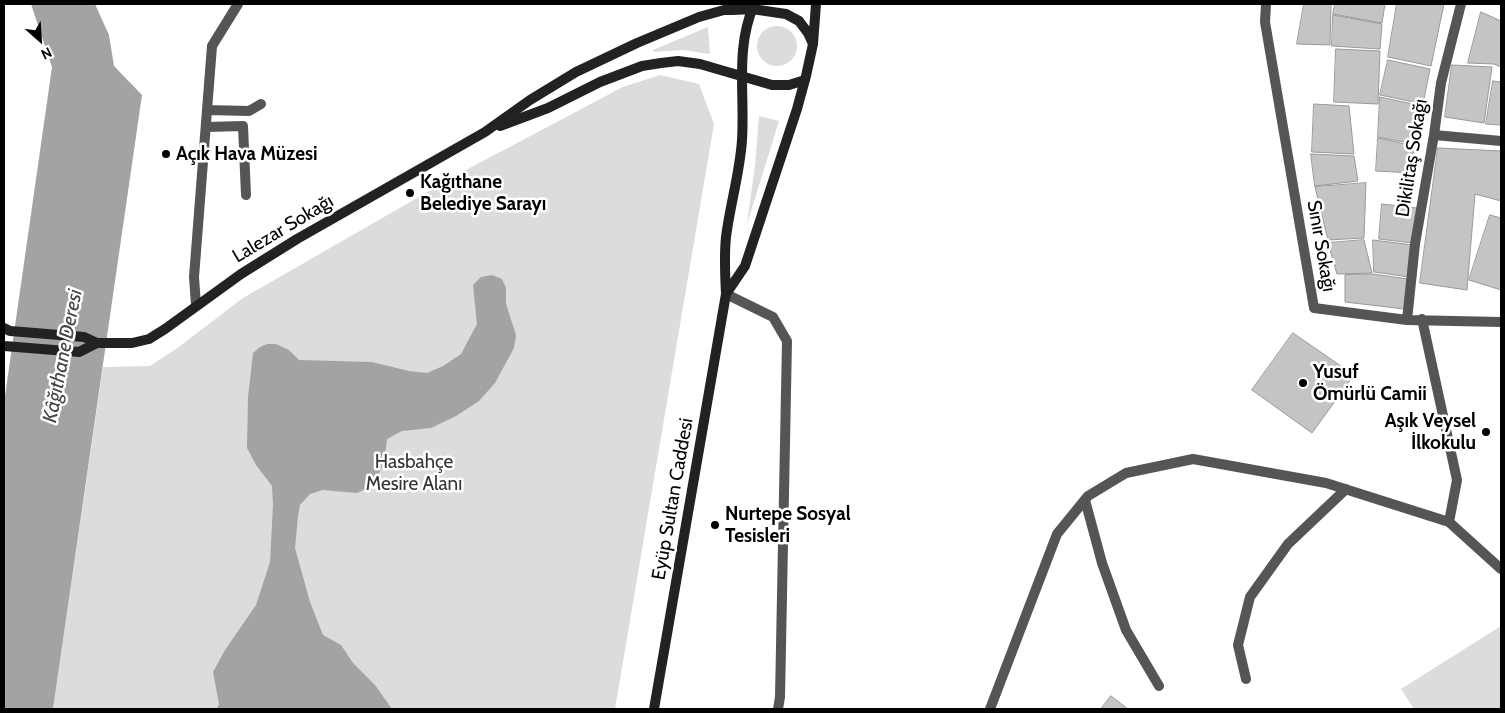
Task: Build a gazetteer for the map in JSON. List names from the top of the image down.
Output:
{
  "streets": {
    "street": [
      "Dikilitaş Sokağı",
      "Lalezar Sokağı",
      "Sınır Sokağı",
      "Eyüp Sultan Caddesi"
    ]
  },
  "crossings": [
    ["Dikilitaş Sokağı", "Sınır Sokağı"],
    ["Lalezar Sokağı", "Eyüp Sultan Caddesi"]
  ],
  "water": ["Kâğıthane Deresi"],
  "parks": ["Hasbahçe Mesire Alanı"],
  "places": [
    "Açık Hava Müzesi",
    "Kağıthane Belediye Sarayı",
    "Yusuf Ömürlü Camii",
    "Aşık Veysel İlkokulu",
    "Nurtepe Sosyal Tesisleri"
  ],
  "north": "bottom right"
}
